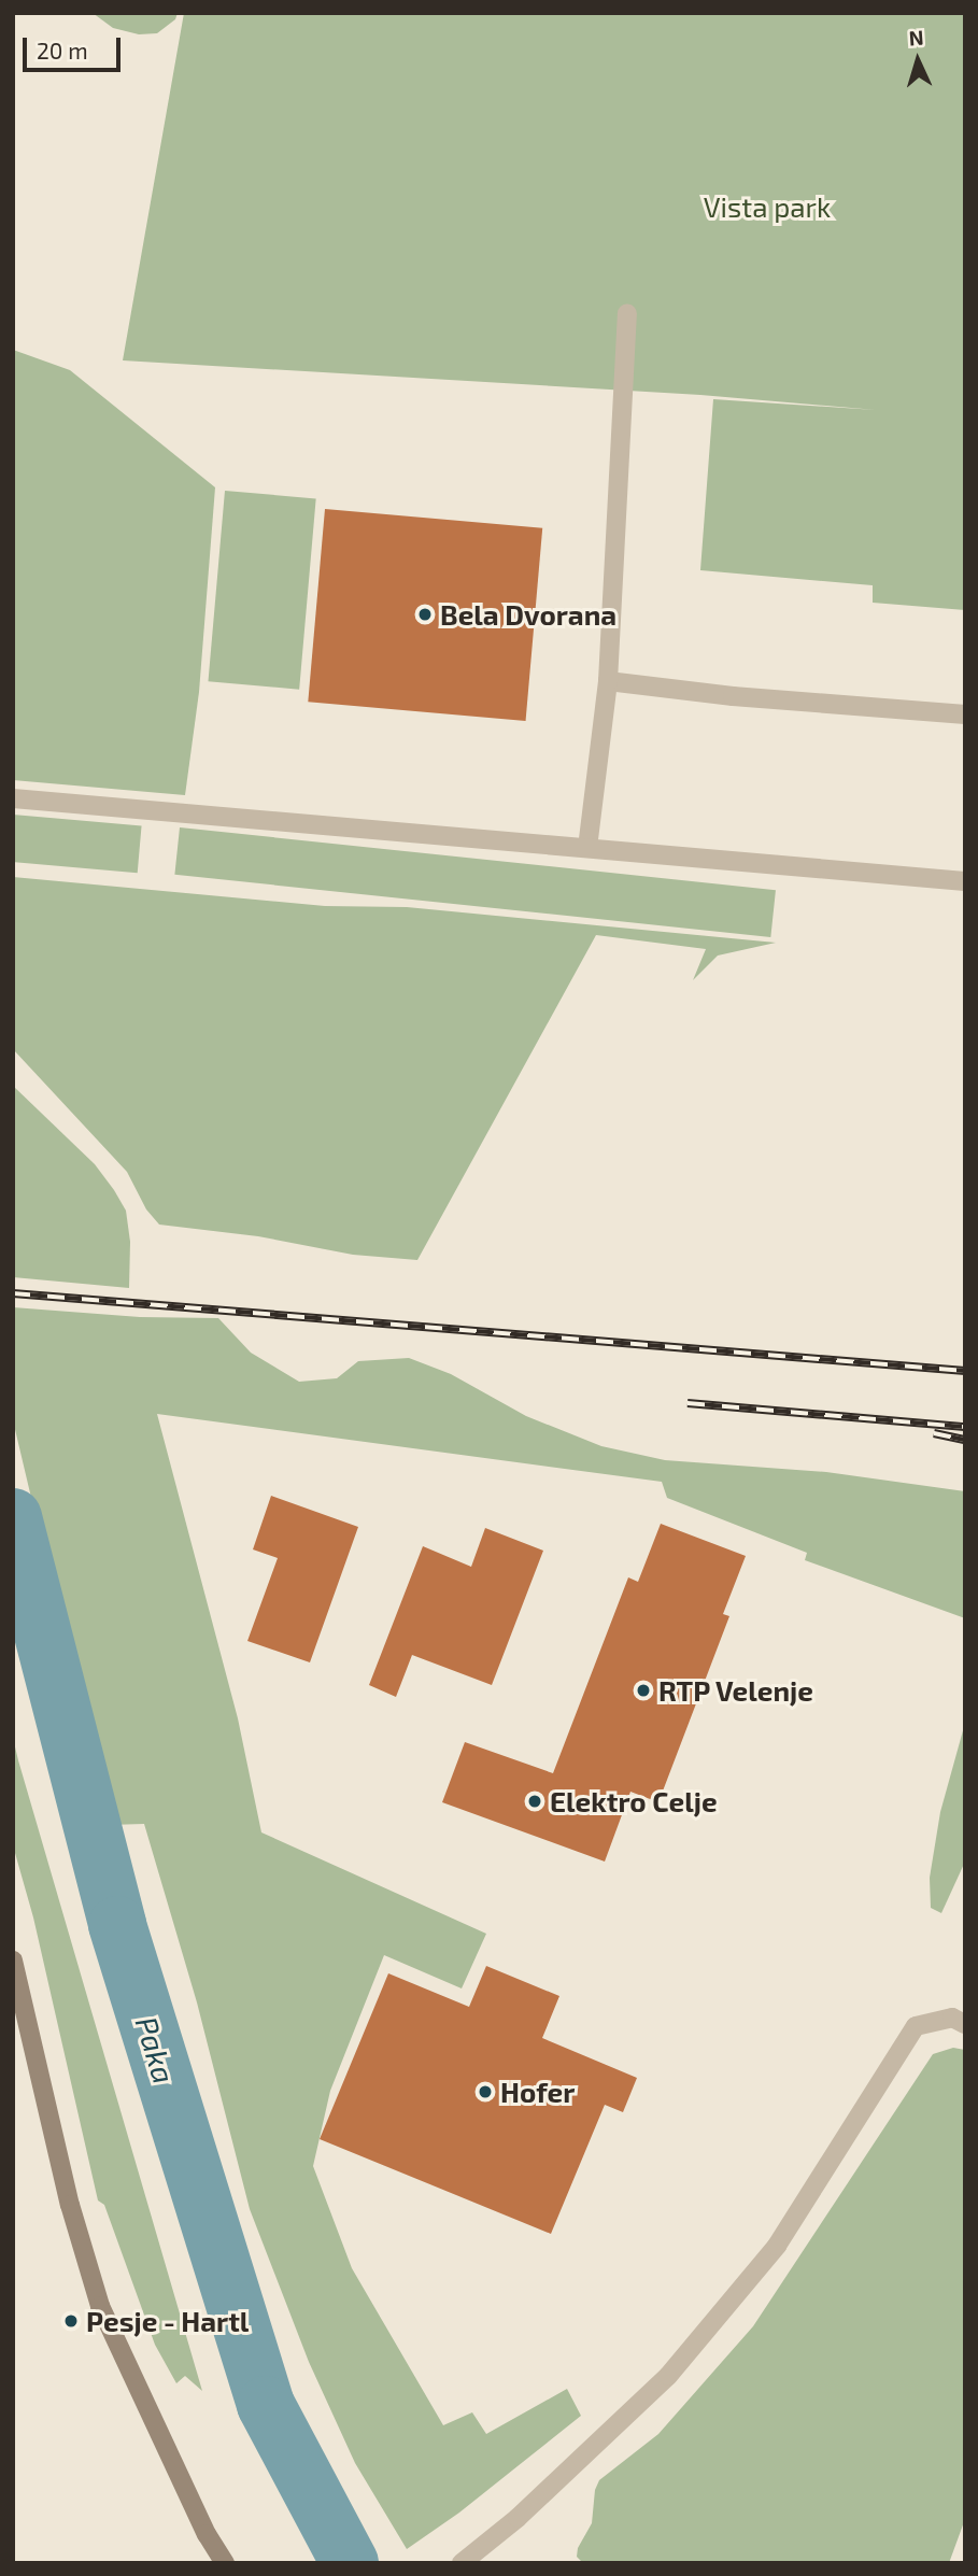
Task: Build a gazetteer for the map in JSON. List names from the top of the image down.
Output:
{
  "water": ["Paka"],
  "parks": ["Vista park"],
  "places": [
    "Bela Dvorana",
    "RTP Velenje",
    "Elektro Celje",
    "Hofer",
    "Pesje - Hartl"
  ],
  "scale_bar": "20 m",
  "north": "top"
}
